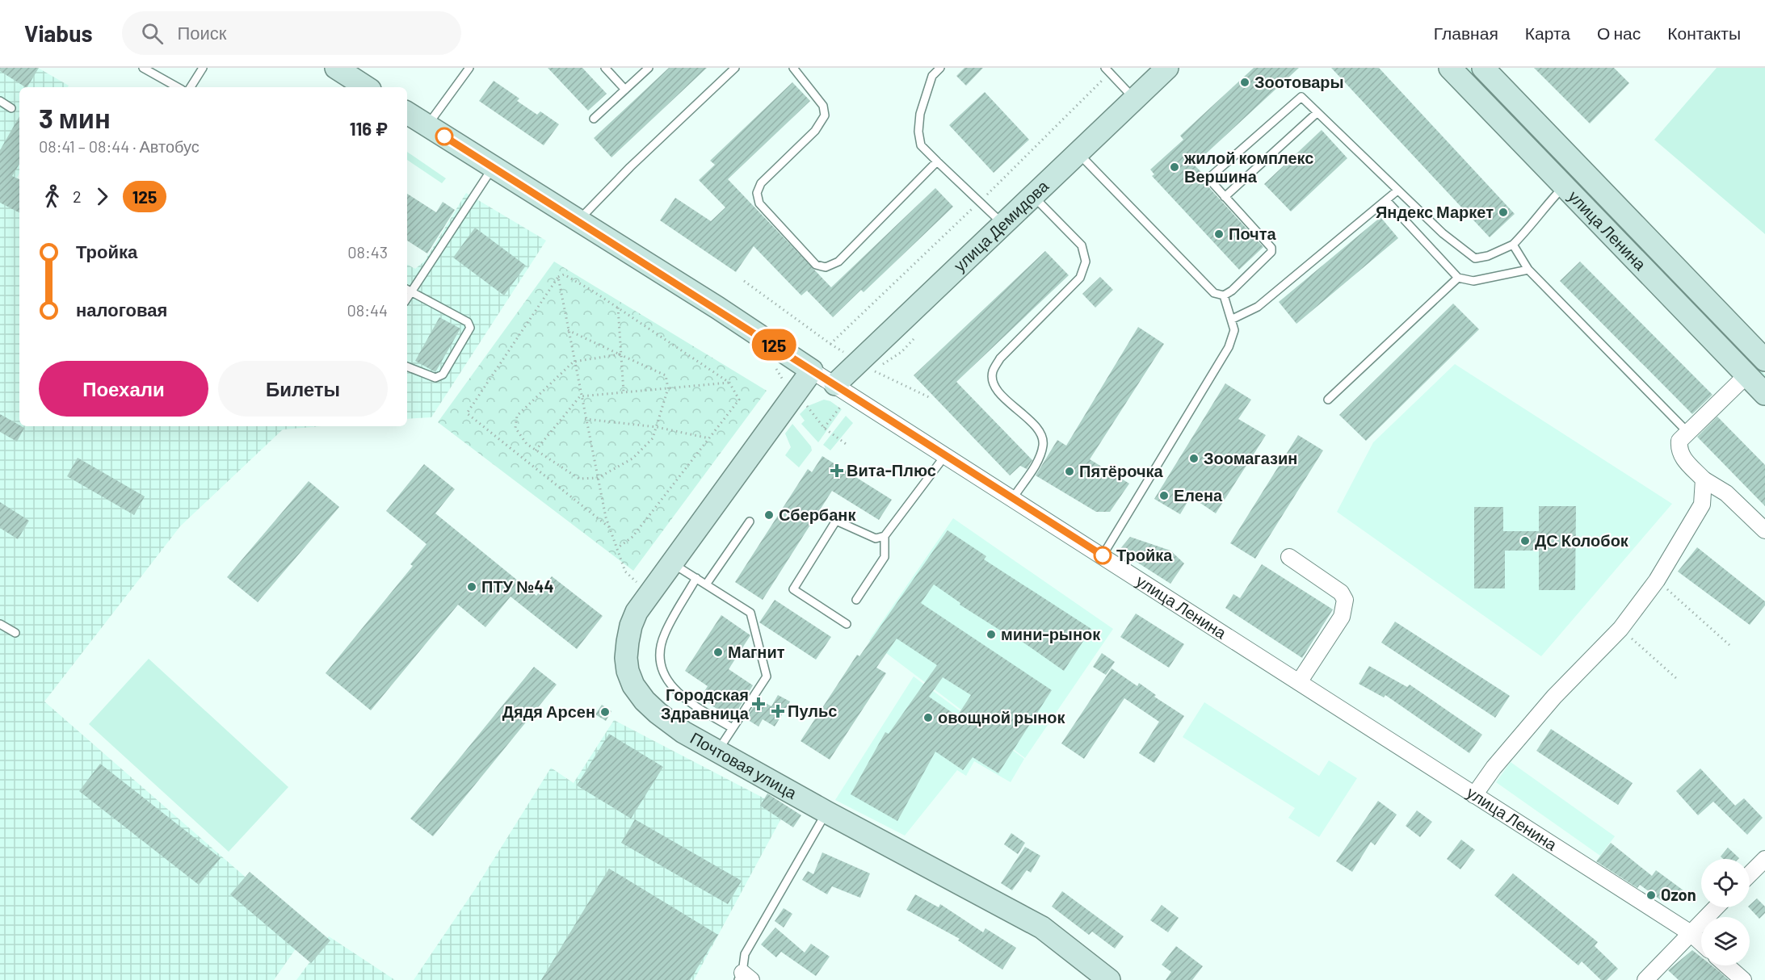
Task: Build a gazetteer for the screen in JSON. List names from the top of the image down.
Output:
{
  "streets": {
    "main road": ["улица Демидова", "улица Ленина", "Почтовая улица"]
  },
  "crossings": [
    ["улица Демидова", "улица Ленина"],
    ["улица Ленина", "Почтовая улица"]
  ],
  "places": {
    "other": [
      "Зоотовары",
      "жилой комплекс Вершина",
      "Яндекс Маркет",
      "Почта",
      "Зоомагазин",
      "Пятёрочка",
      "Елена",
      "Сбербанк",
      "ДС Колобок",
      "Тройка",
      "ПТУ №44",
      "мини-рынок",
      "Магнит",
      "Дядя Арсен",
      "овощной рынок",
      "Ozon"
    ],
    "health": ["Вита-Плюс", "Городская Здравница", "Пульс"]
  },
  "lines": ["bus line 125"],
  "page": {
    "header": "Viabus",
    "search": "Поиск",
    "nav": [
      "Главная",
      "Карта",
      "О нас",
      "Контакты"
    ],
    "on_map": "125",
    "heading": ["3 мин", "08:41 – 08:44 · Автобус", "116 ₽"],
    "legs": ["2", "125"],
    "list": [
      {
        "name": "Тройка",
        "value": "08:43"
      },
      {
        "name": "налоговая",
        "value": "08:44"
      }
    ],
    "buttons": ["Поехали", "Билеты"]
  }
}
